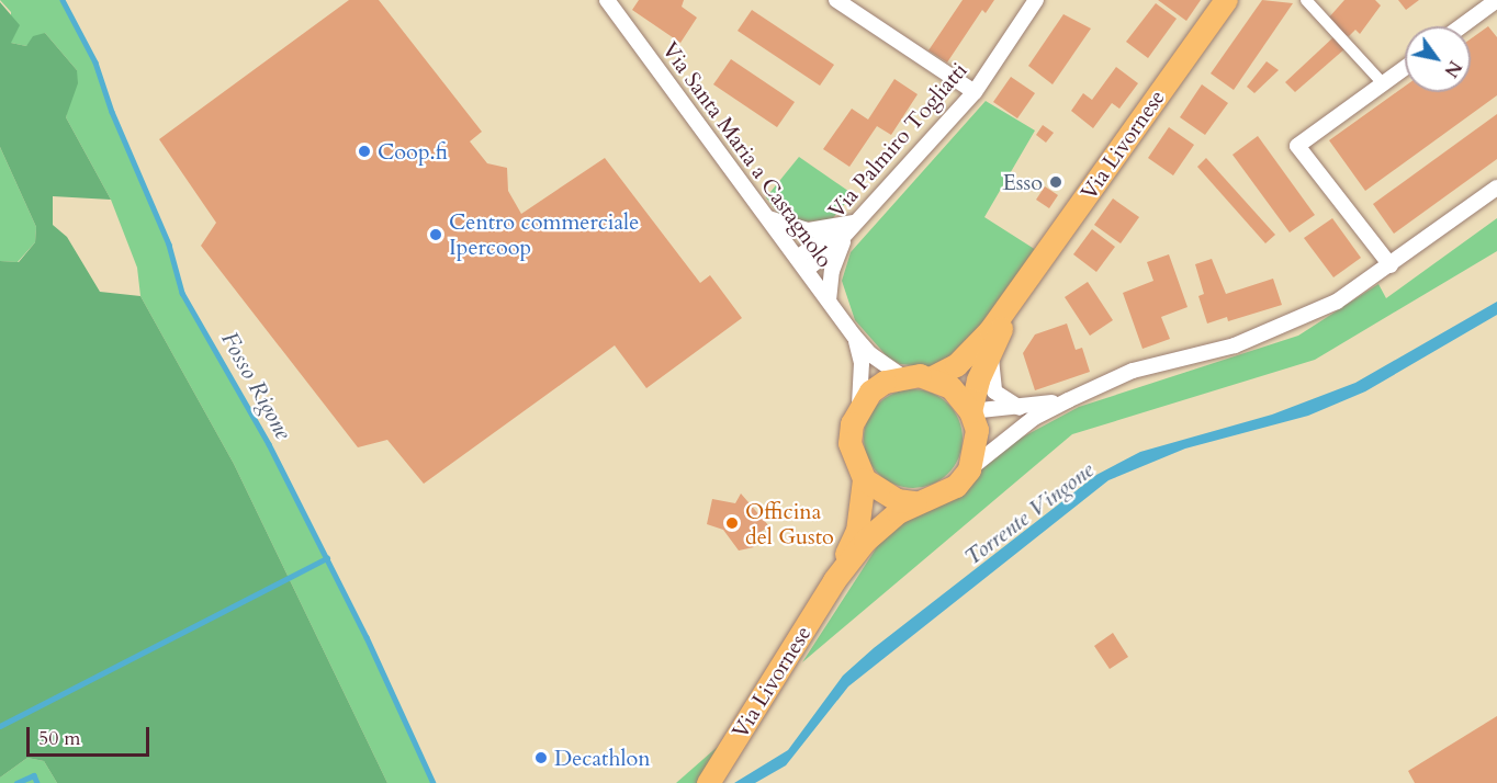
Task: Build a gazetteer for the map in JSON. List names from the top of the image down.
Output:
{
  "streets": {
    "main road": ["Via Livornese"],
    "street": ["Via Palmiro Togliatti", "Via Santa Maria a Castagnolo"]
  },
  "crossings": [
    ["Via Palmiro Togliatti", "Via Santa Maria a Castagnolo"],
    ["Via Livornese", "Via Santa Maria a Castagnolo"]
  ],
  "water": ["Fosso Rigone", "Torrente Vingone"],
  "places": [
    "Coop.fi",
    "Esso",
    "Centro commerciale Ipercoop",
    "Officina del Gusto",
    "Decathlon"
  ],
  "scale_bar": "50 m",
  "north": "bottom right"
}
